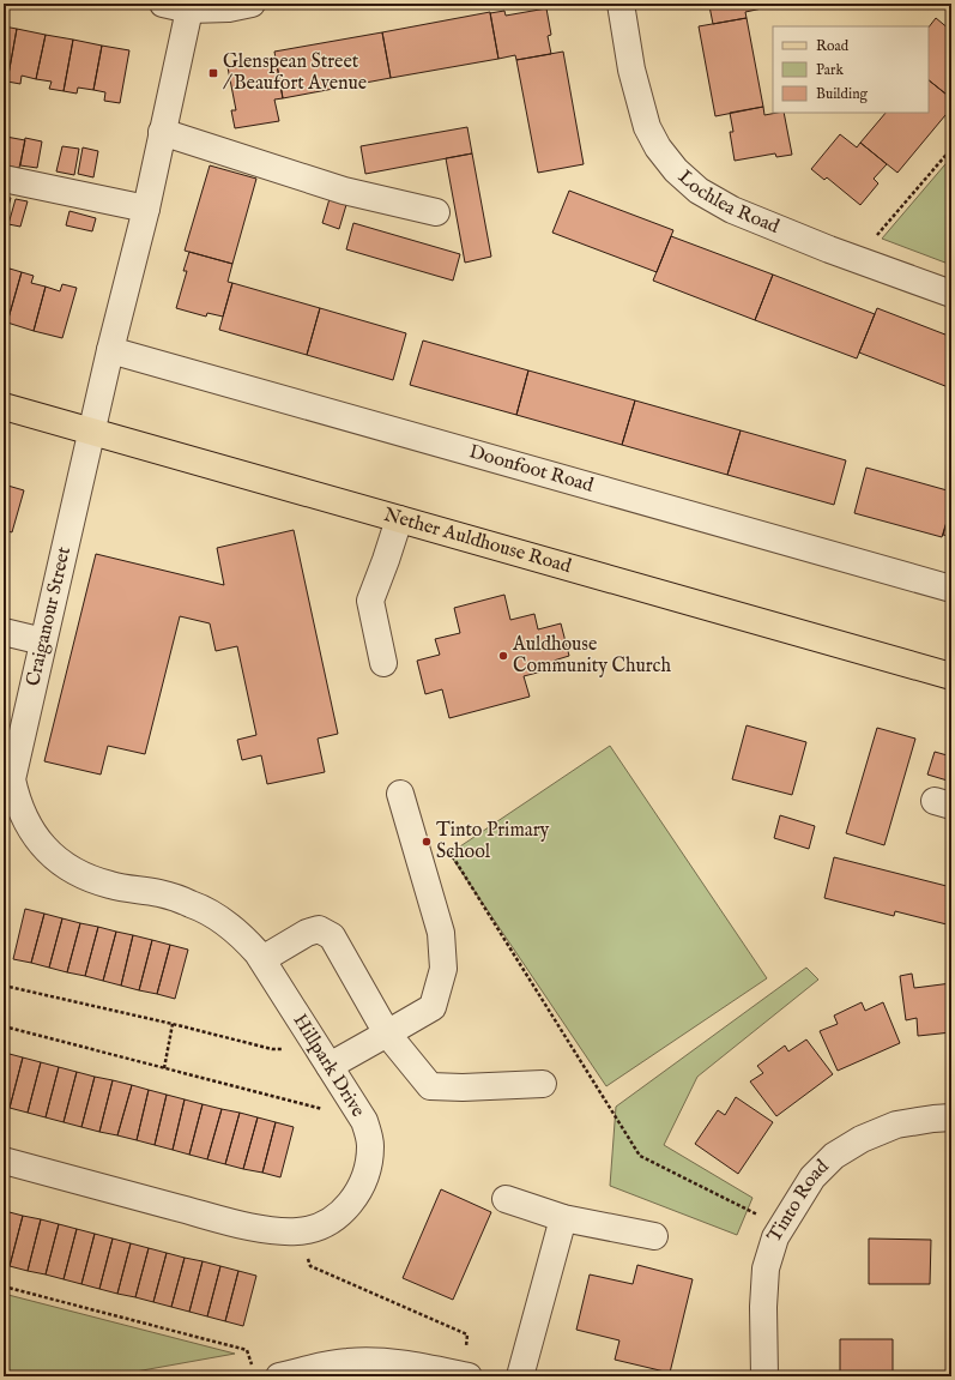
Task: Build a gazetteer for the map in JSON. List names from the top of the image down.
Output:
{
  "streets": {
    "main road": ["Nether Auldhouse Road"],
    "street": [
      "Lochlea Road",
      "Doonfoot Road",
      "Craiganour Street",
      "Hillpark Drive",
      "Tinto Road"
    ]
  },
  "crossings": [
    ["Doonfoot Road", "Craiganour Street"],
    ["Nether Auldhouse Road", "Craiganour Street"],
    ["Craiganour Street", "Hillpark Drive"]
  ],
  "places": {
    "transit": ["Glenspean Street / Beaufort Avenue"],
    "other": ["Auldhouse Community Church", "Tinto Primary School"]
  },
  "legend": ["Road", "Park", "Building"]
}
